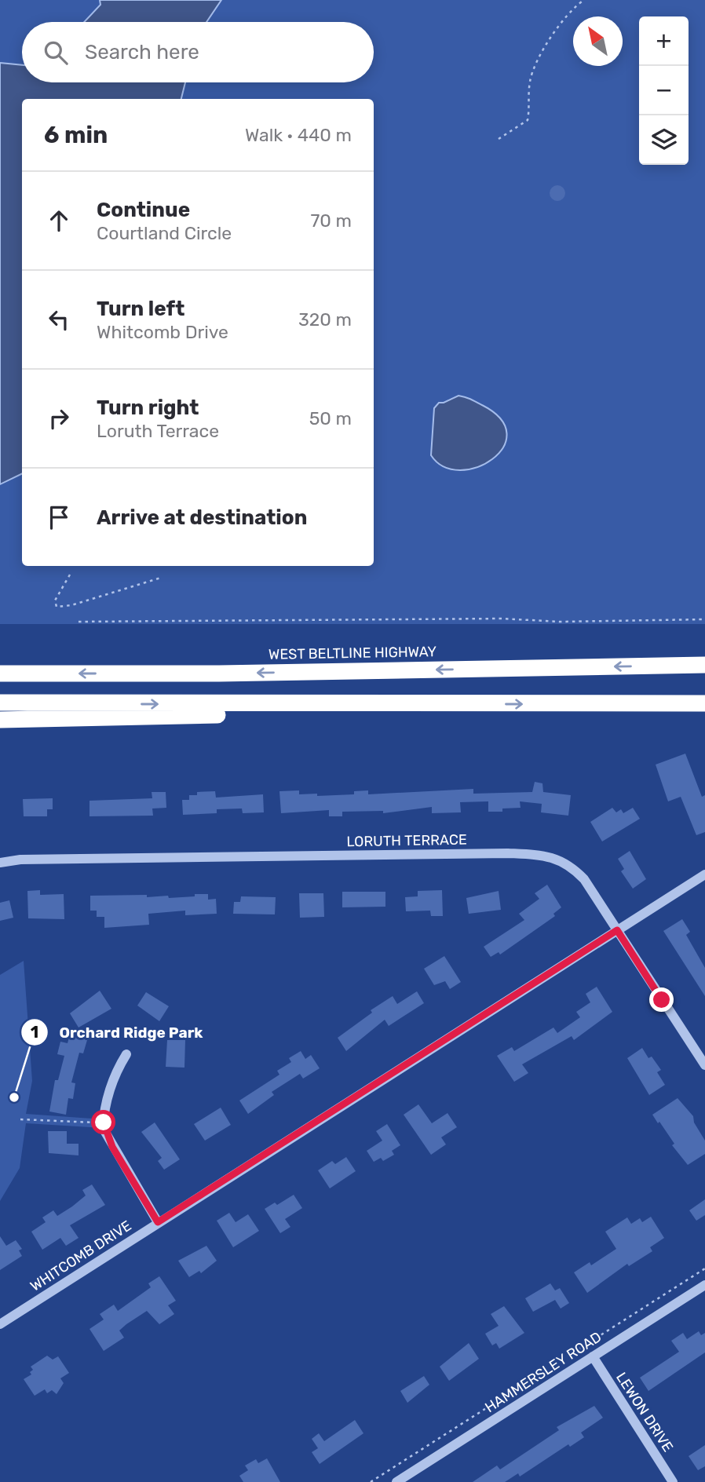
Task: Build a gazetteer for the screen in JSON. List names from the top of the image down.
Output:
{
  "streets": {
    "highway": ["WEST BELTLINE HIGHWAY"],
    "street": [
      "LORUTH TERRACE",
      "WHITCOMB DRIVE",
      "HAMMERSLEY ROAD",
      "LEWON DRIVE"
    ]
  },
  "crossings": [
    ["LORUTH TERRACE", "WHITCOMB DRIVE"],
    ["HAMMERSLEY ROAD", "LEWON DRIVE"]
  ],
  "places": ["Orchard Ridge Park"],
  "north": "top left",
  "page": {
    "map_buttons": ["+", "−"],
    "search": "Search here",
    "heading": ["6 min", "Walk · 440 m"],
    "list": [
      ["Continue", "Courtland Circle", "70 m"],
      ["Turn left", "Whitcomb Drive", "320 m"],
      ["Turn right", "Loruth Terrace", "50 m"],
      "Arrive at destination"
    ]
  }
}
